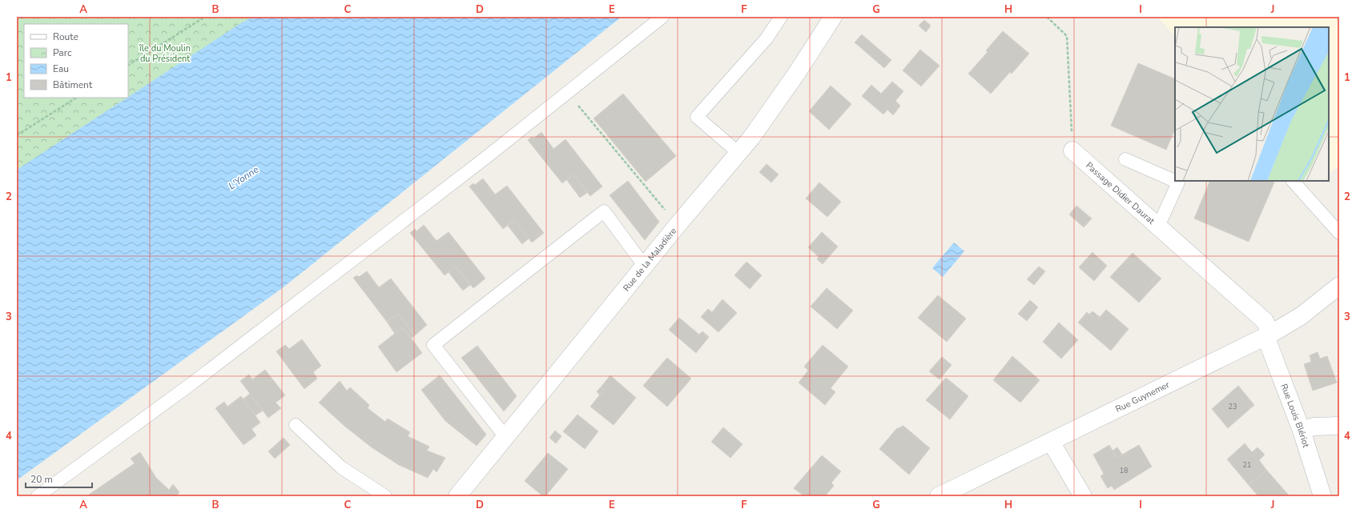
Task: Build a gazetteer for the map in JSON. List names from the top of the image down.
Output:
{
  "streets": {
    "street": [
      "Passage Didier Daurat",
      "Rue de la Maladière",
      "Rue Guynemer",
      "Rue Louis Blériot"
    ]
  },
  "crossings": [
    ["Passage Didier Daurat", "Rue Guynemer"],
    ["Passage Didier Daurat", "Rue Louis Blériot"],
    ["Rue Guynemer", "Rue Louis Blériot"]
  ],
  "water": ["L'Yonne"],
  "parks": ["île du Moulin du Président"],
  "house_numbers": ["23", "21", "18"],
  "legend": [
    "Route",
    "Parc",
    "Eau",
    "Bâtiment"
  ],
  "scale_bar": "20 m",
  "grid": {
    "columns": [
      "A",
      "B",
      "C",
      "D",
      "E",
      "F",
      "G",
      "H",
      "I",
      "J"
    ],
    "rows": [
      "1",
      "2",
      "3",
      "4"
    ]
  }
}
